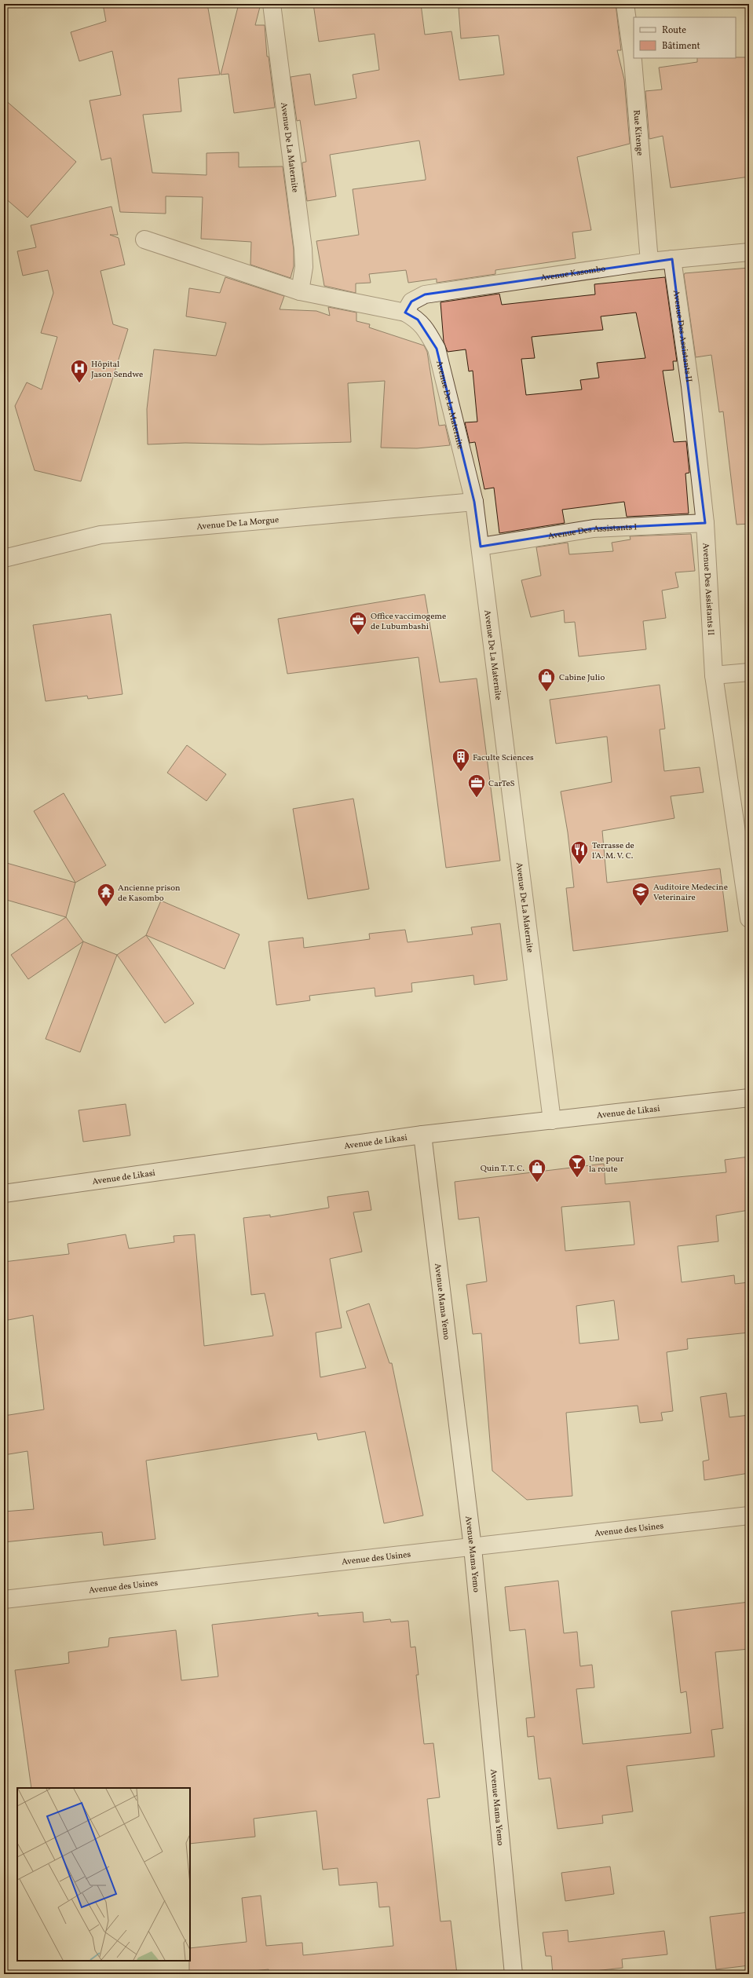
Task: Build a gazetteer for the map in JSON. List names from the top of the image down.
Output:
{
  "streets": {
    "street": [
      "Rue Kitenge",
      "Avenue De La Maternite",
      "Avenue Kasombo",
      "Avenue Des Assistants II",
      "Avenue De La Morgue",
      "Avenue Des Assistants I",
      "Avenue de Likasi",
      "Avenue Mama Yemo",
      "Avenue des Usines"
    ]
  },
  "crossings": [
    ["Rue Kitenge", "Avenue Kasombo"],
    ["Avenue De La Maternite", "Avenue Kasombo"],
    ["Avenue De La Maternite", "Avenue De La Morgue"],
    ["Avenue De La Maternite", "Avenue Des Assistants I"],
    ["Avenue De La Maternite", "Avenue de Likasi"],
    ["Avenue Kasombo", "Avenue Des Assistants II"],
    ["Avenue Des Assistants II", "Avenue Des Assistants I"],
    ["Avenue de Likasi", "Avenue Mama Yemo"],
    ["Avenue Mama Yemo", "Avenue des Usines"]
  ],
  "places": {
    "hospital": ["Hôpital Jason Sendwe"],
    "office": ["Office vaccimogeme de Lubumbashi", "CarTeS"],
    "shop": ["Cabine Julio", "Quin T. T. C."],
    "building": ["Faculte Sciences"],
    "restaurant": ["Terrasse de l'A. M. V. C."],
    "school or university": ["Auditoire Medecine Veterinaire"],
    "temple": ["Ancienne prison de Kasombo"],
    "bar": ["Une pour la route"]
  },
  "legend": ["Route", "Bâtiment"]
}
